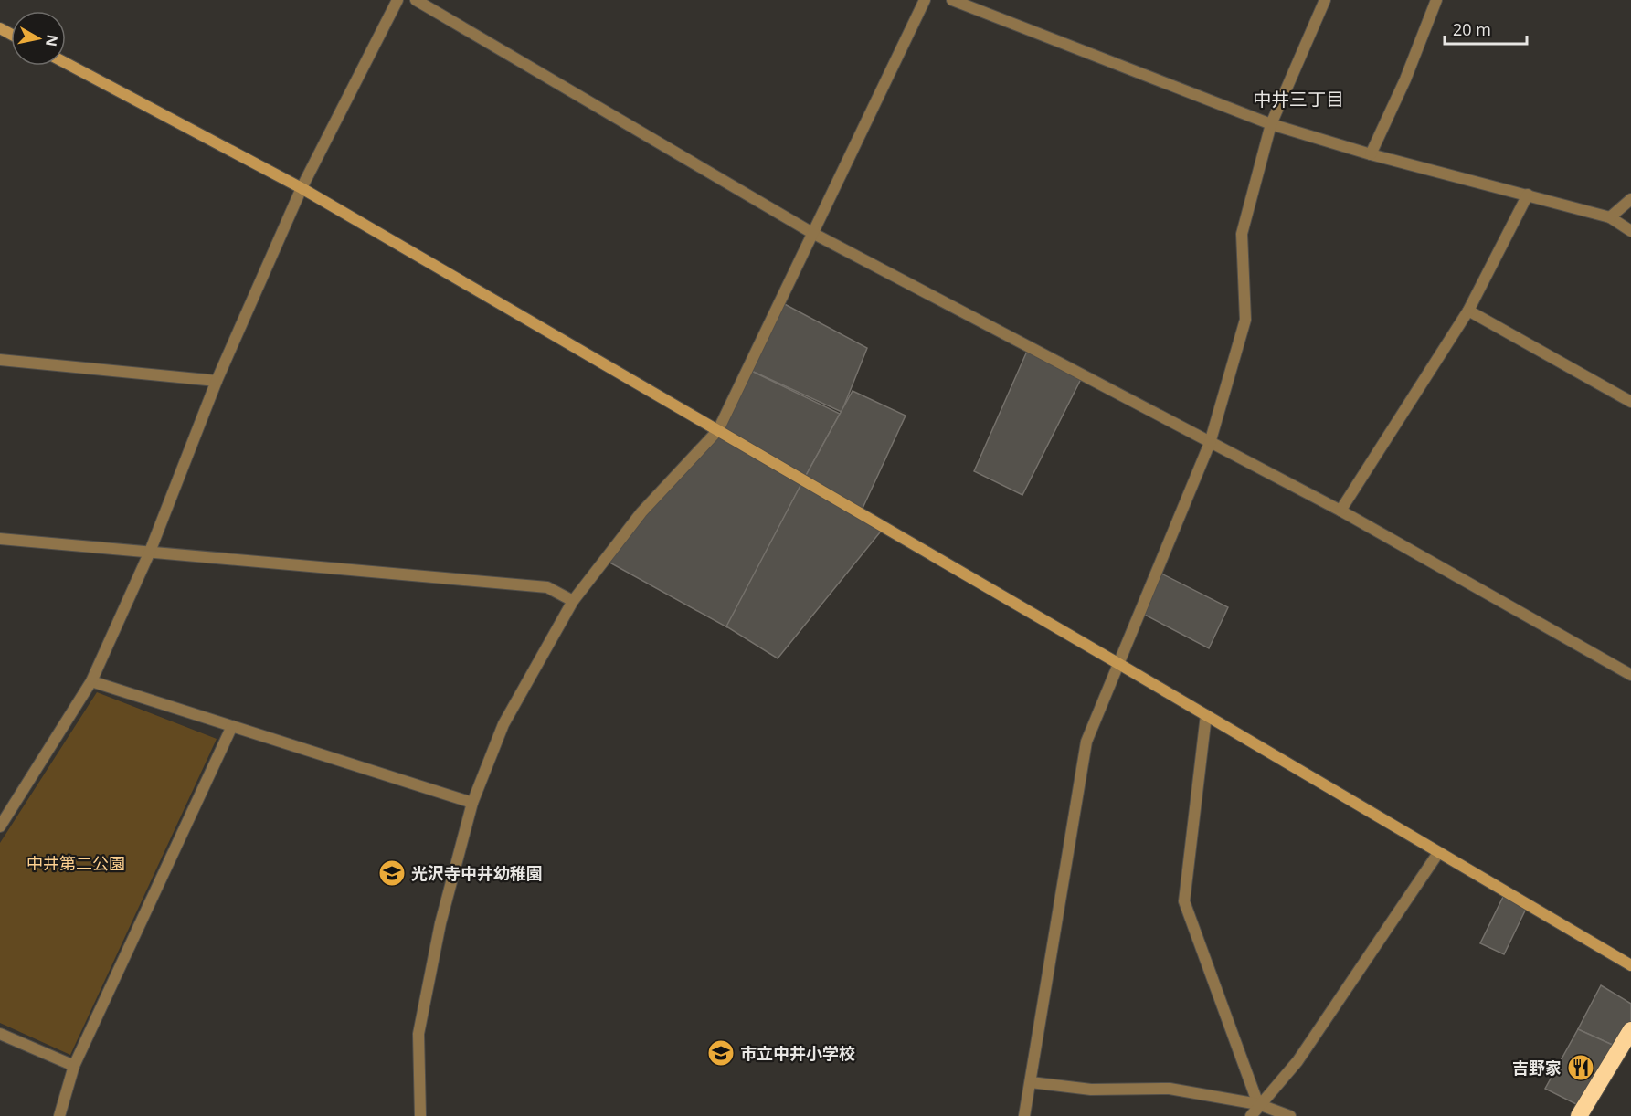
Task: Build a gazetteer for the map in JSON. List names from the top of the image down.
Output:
{
  "districts": ["中井三丁目"],
  "parks": ["中井第二公園"],
  "places": {
    "school or university": ["光沢寺中井幼稚園", "市立中井小学校"],
    "restaurant": ["吉野家"]
  },
  "scale_bar": "20 m",
  "north": "right"
}
